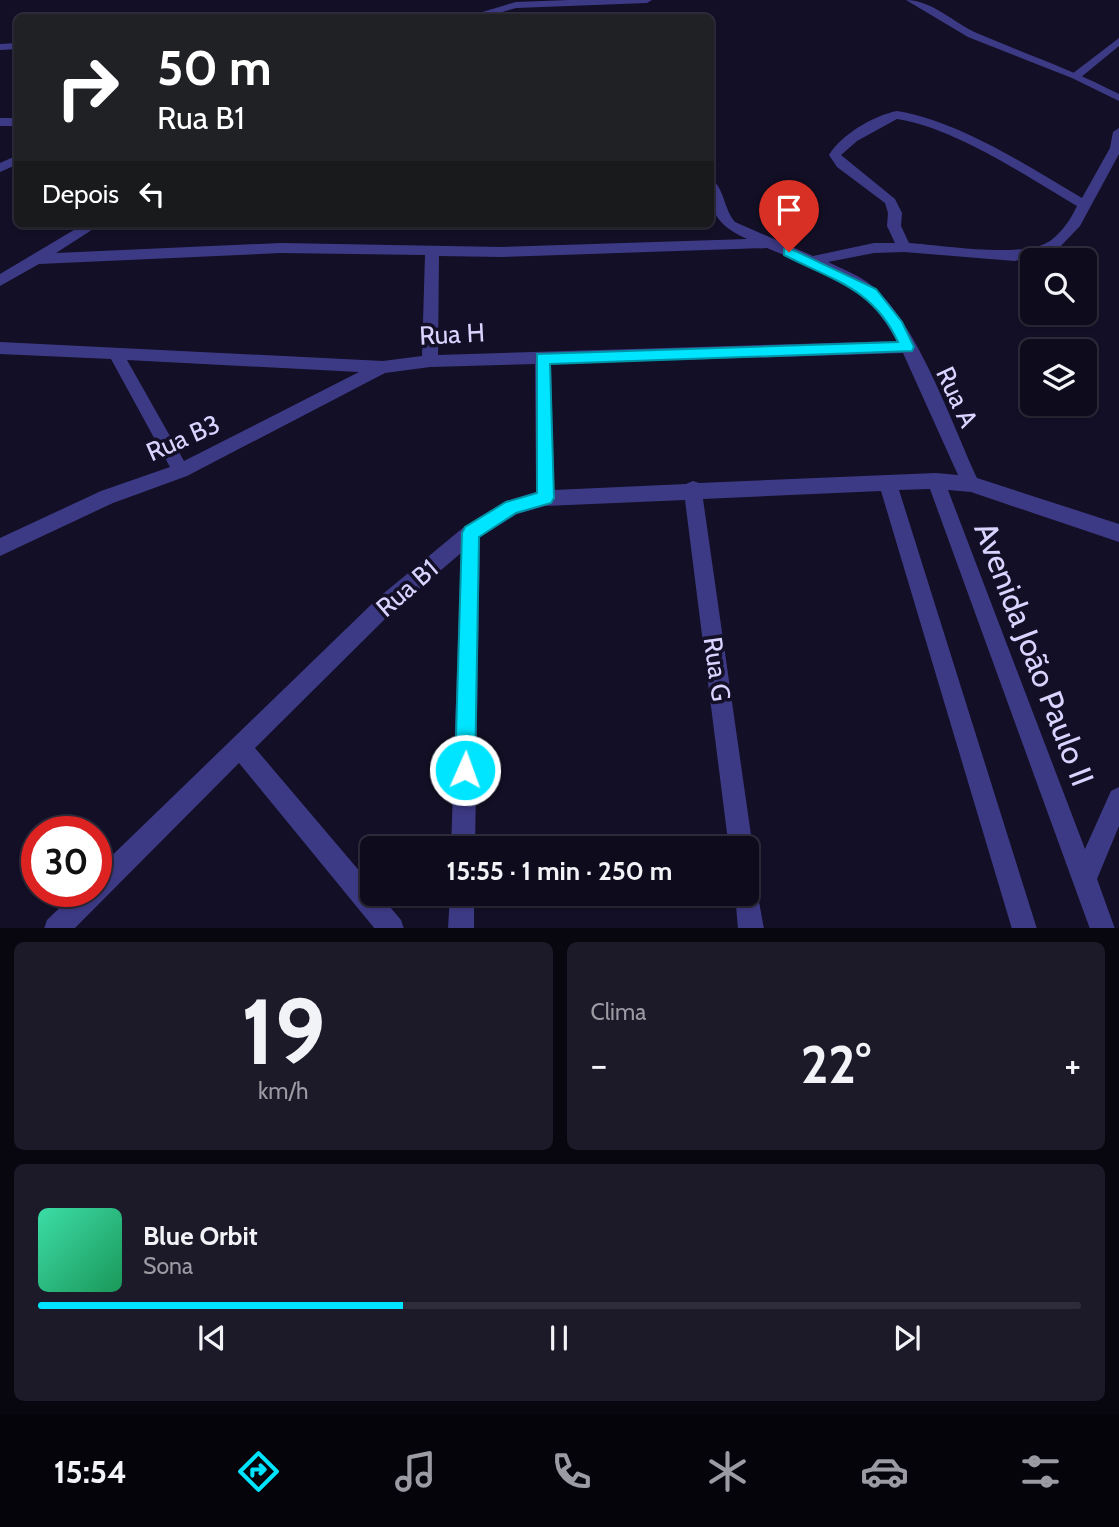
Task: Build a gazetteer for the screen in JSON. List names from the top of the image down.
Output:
{
  "streets": {
    "street": [
      "Rua H",
      "Rua A",
      "Rua B3",
      "Rua B1",
      "Avenida João Paulo II",
      "Rua G"
    ]
  },
  "crossings": [
    ["Rua H", "Rua A"],
    ["Rua H", "Rua B3"],
    ["Rua A", "Rua B1"],
    ["Rua B1", "Avenida João Paulo II"],
    ["Rua B1", "Rua G"]
  ],
  "page": {
    "turn": ["50 m", "Rua B1"],
    "then": "Depois",
    "limit": "30",
    "trip": "15:55 · 1 min · 250 m",
    "tile": [
      ["19", "km/h"],
      "Clima"
    ],
    "heat": ["−", "22°", "+"],
    "song": ["Blue Orbit", "Sona"],
    "tabs": "15:54"
  }
}
